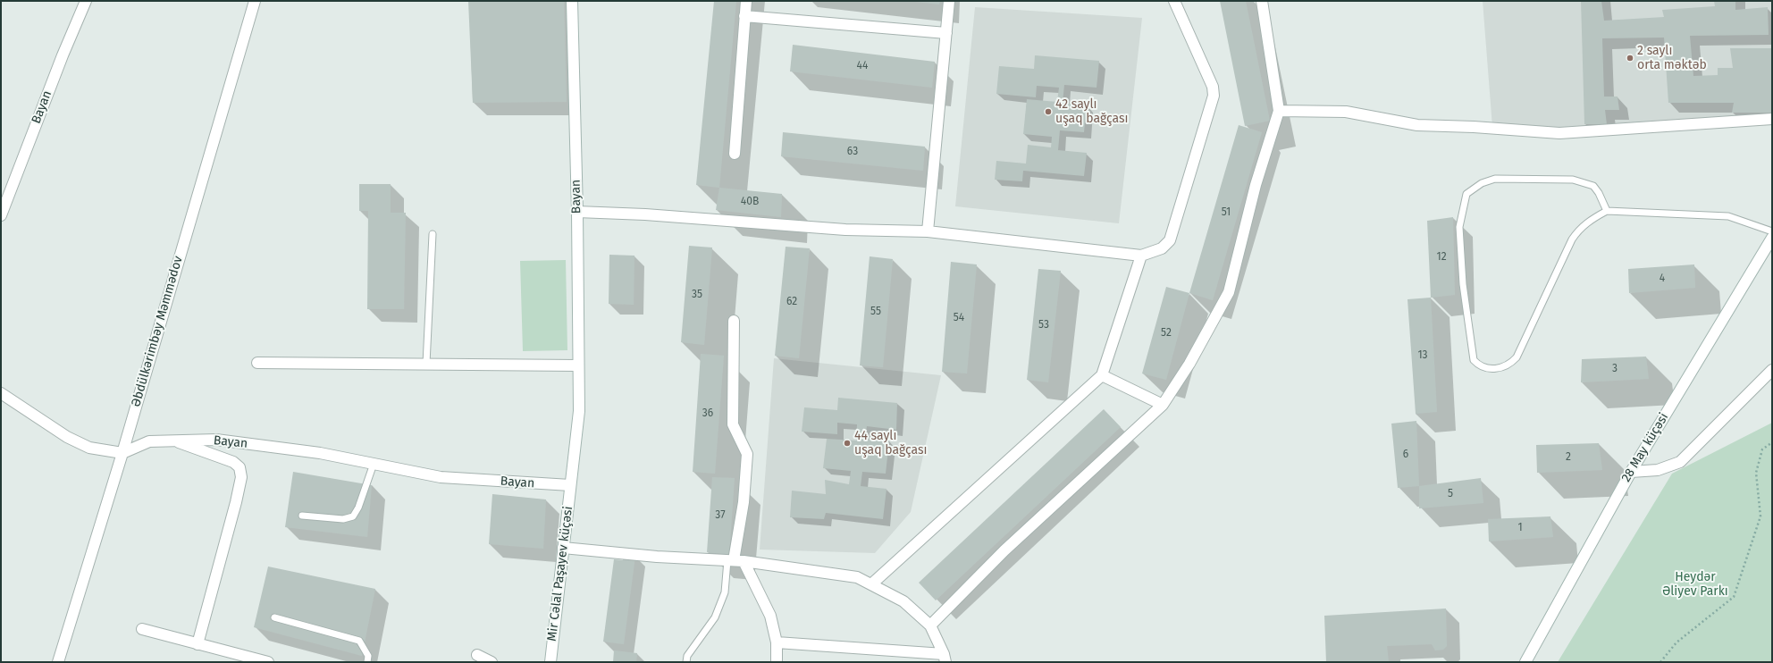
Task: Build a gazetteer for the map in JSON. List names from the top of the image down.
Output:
{
  "streets": {
    "street": [
      "Bayan",
      "Əbdülkərimbəy Məmmədov",
      "28 May küçəsi",
      "Mir Cəlal Paşayev küçəsi"
    ]
  },
  "crossings": [
    ["Bayan", "Əbdülkərimbəy Məmmədov"],
    ["Bayan", "Mir Cəlal Paşayev küçəsi"]
  ],
  "parks": ["Heydər Əliyev Parkı"],
  "places": ["2 saylı orta məktəb", "42 saylı uşaq bağçası", "44 saylı uşaq bağçası"],
  "house_numbers": [
    "44",
    "63",
    "40B",
    "51",
    "12",
    "4",
    "35",
    "62",
    "55",
    "54",
    "53",
    "52",
    "13",
    "3",
    "36",
    "6",
    "2",
    "5",
    "37",
    "1"
  ]
}
